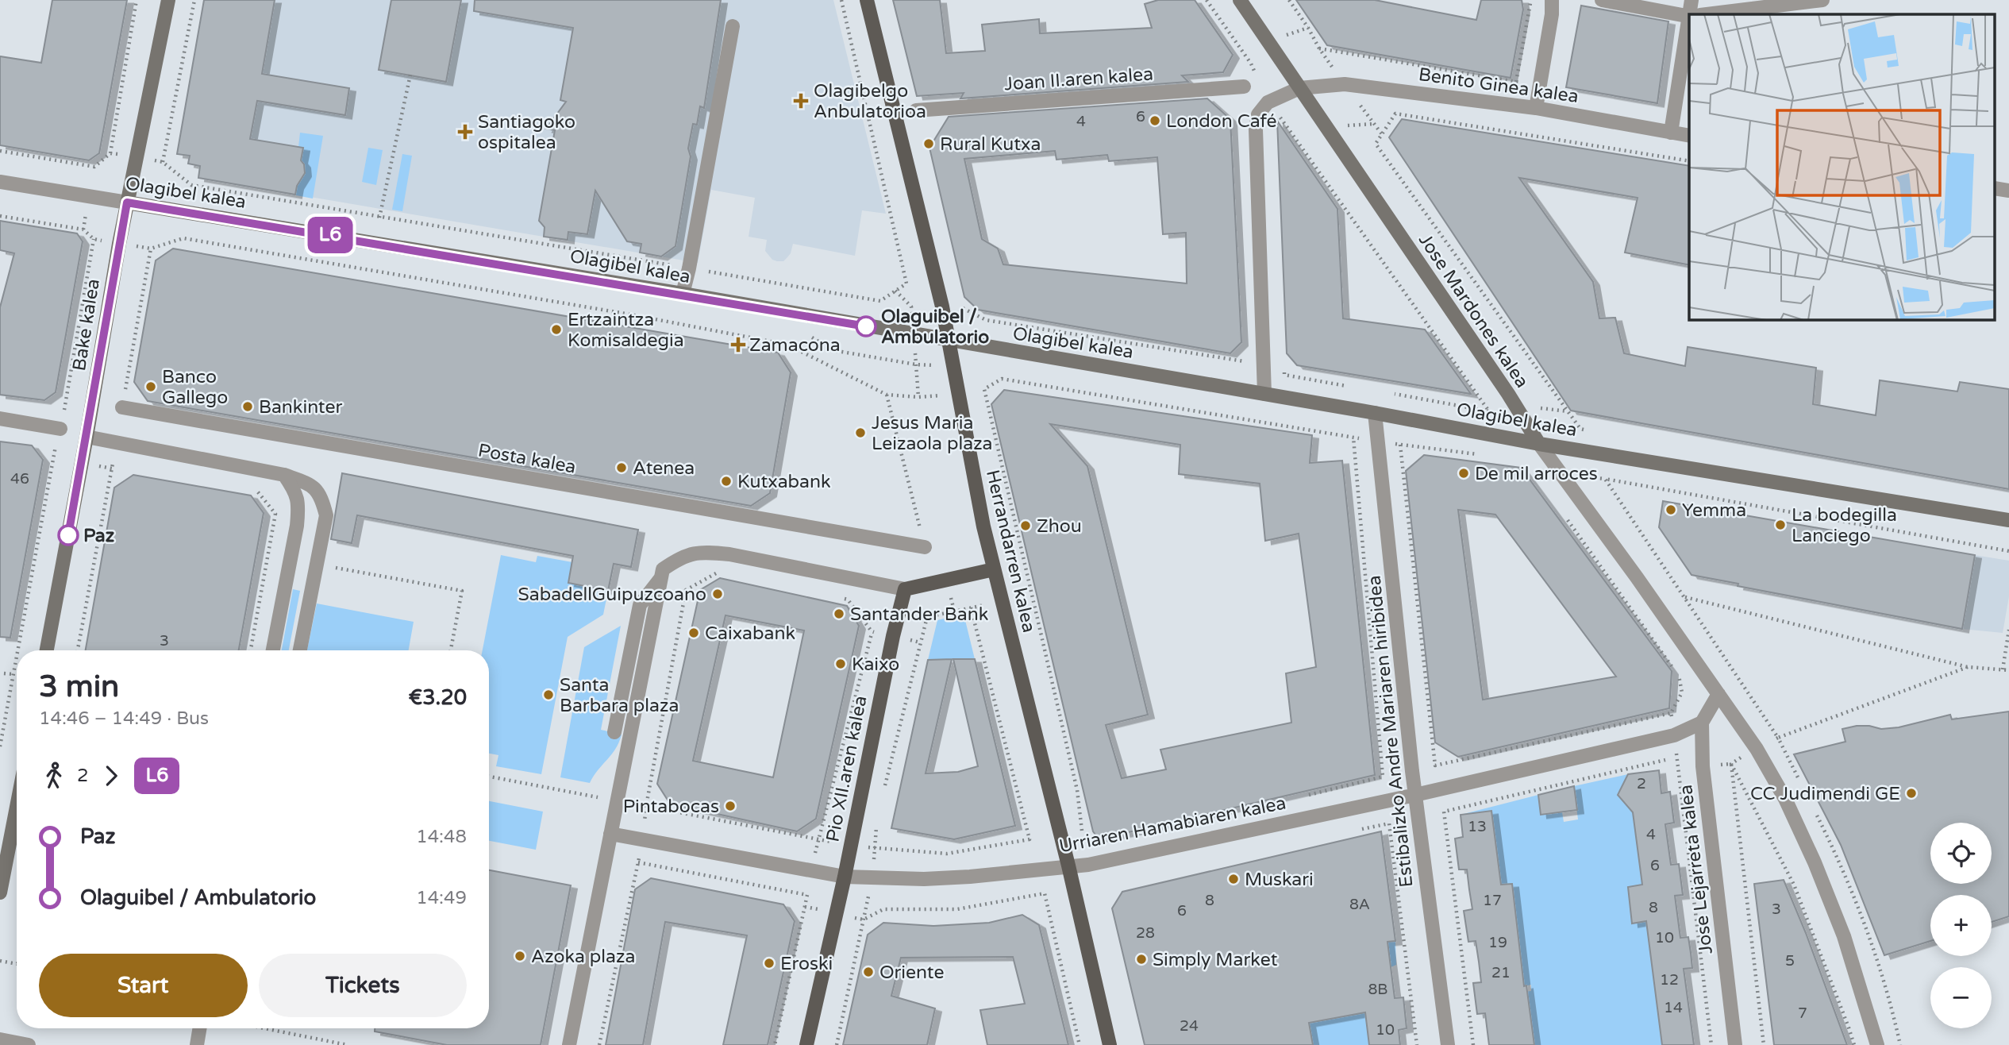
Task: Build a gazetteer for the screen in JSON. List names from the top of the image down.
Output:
{
  "streets": {
    "main road": [
      "Olagibel kalea",
      "Jose Mardones kalea",
      "Bake kalea",
      "Herrandarren kalea",
      "Pio XII.aren kalea"
    ],
    "street": [
      "Joan II.aren kalea",
      "Benito Ginea kalea",
      "Posta kalea",
      "Estibalizko Andre Mariaren hiribidea",
      "Urriaren Hamabiaren kalea",
      "Jose Lejarreta kalea"
    ]
  },
  "crossings": [
    ["Benito Ginea kalea", "Jose Mardones kalea"],
    ["Olagibel kalea", "Jose Mardones kalea"],
    ["Olagibel kalea", "Bake kalea"],
    ["Olagibel kalea", "Herrandarren kalea"],
    ["Olagibel kalea", "Estibalizko Andre Mariaren hiribidea"],
    ["Herrandarren kalea", "Urriaren Hamabiaren kalea"],
    ["Estibalizko Andre Mariaren hiribidea", "Urriaren Hamabiaren kalea"],
    ["Pio XII.aren kalea", "Urriaren Hamabiaren kalea"],
    ["Urriaren Hamabiaren kalea", "Jose Lejarreta kalea"]
  ],
  "places": {
    "health": ["Olagibelgo Anbulatorioa", "Santiagoko ospitalea", "Zamacona"],
    "other": [
      "London Café",
      "Rural Kutxa",
      "Olaguibel / Ambulatorio",
      "Ertzaintza Komisaldegia",
      "Banco Gallego",
      "Bankinter",
      "Jesus Maria Leizaola plaza",
      "Atenea",
      "De mil arroces",
      "Kutxabank",
      "Yemma",
      "La bodegilla Lanciego",
      "Zhou",
      "Paz",
      "SabadellGuipuzcoano",
      "Santander Bank",
      "Caixabank",
      "Kaixo",
      "Santa Barbara plaza",
      "CC Judimendi GE",
      "Pintabocas",
      "Muskari",
      "Azoka plaza",
      "Simply Market",
      "Eroski",
      "Oriente"
    ]
  },
  "lines": ["bus line L6"],
  "house_numbers": [
    "6",
    "4",
    "46",
    "3",
    "2",
    "13",
    "4",
    "6",
    "8",
    "17",
    "8A",
    "8",
    "3",
    "6",
    "28",
    "10",
    "19",
    "5",
    "21",
    "12",
    "8B",
    "14",
    "7",
    "24",
    "10"
  ],
  "page": {
    "on_map": "L6",
    "heading": ["3 min", "14:46 – 14:49 · Bus", "€3.20"],
    "legs": ["2", "L6"],
    "list": [
      {
        "name": "Paz",
        "value": "14:48"
      },
      {
        "name": "Olaguibel / Ambulatorio",
        "value": "14:49"
      }
    ],
    "map_buttons": ["+", "−"],
    "buttons": ["Start", "Tickets"]
  }
}
